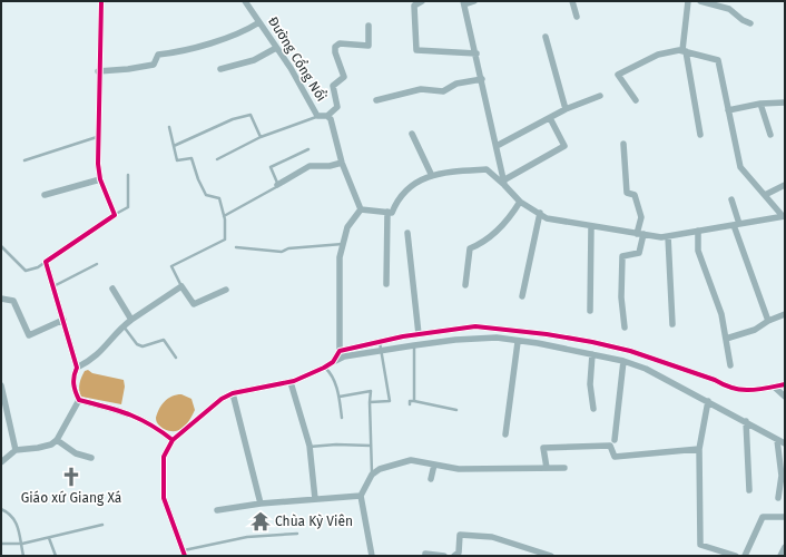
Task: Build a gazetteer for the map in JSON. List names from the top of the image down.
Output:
{
  "streets": {
    "street": ["Đường Cổng Nổi"]
  },
  "places": {
    "church": ["Giáo xứ Giang Xá"],
    "temple": ["Chùa Kỳ Viên"]
  }
}
